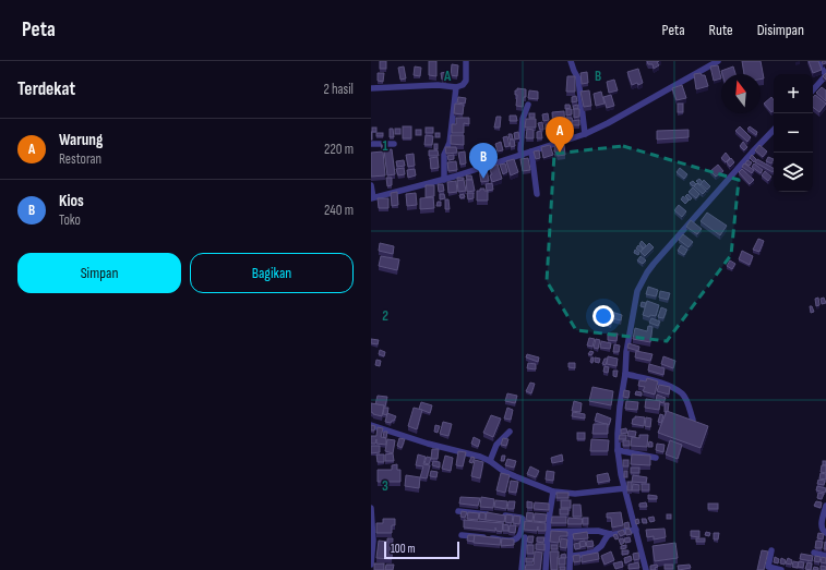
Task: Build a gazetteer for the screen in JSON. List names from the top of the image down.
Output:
{
  "scale_bar": "100 m",
  "north": "top",
  "page": {
    "header": "Peta",
    "nav": ["Peta", "Rute", "Disimpan"],
    "heading": ["Terdekat", "2 hasil"],
    "map_buttons": ["+", "−"],
    "pins": ["A", "B"],
    "list": [
      {
        "mark": "A",
        "name": "Warung",
        "note": "Restoran",
        "value": "220 m"
      },
      {
        "mark": "B",
        "name": "Kios",
        "note": "Toko",
        "value": "240 m"
      }
    ],
    "buttons": ["Simpan", "Bagikan"],
    "scale": "100 m"
  },
  "grid": {
    "columns": ["A", "B"],
    "rows": ["1", "2", "3"]
  }
}
